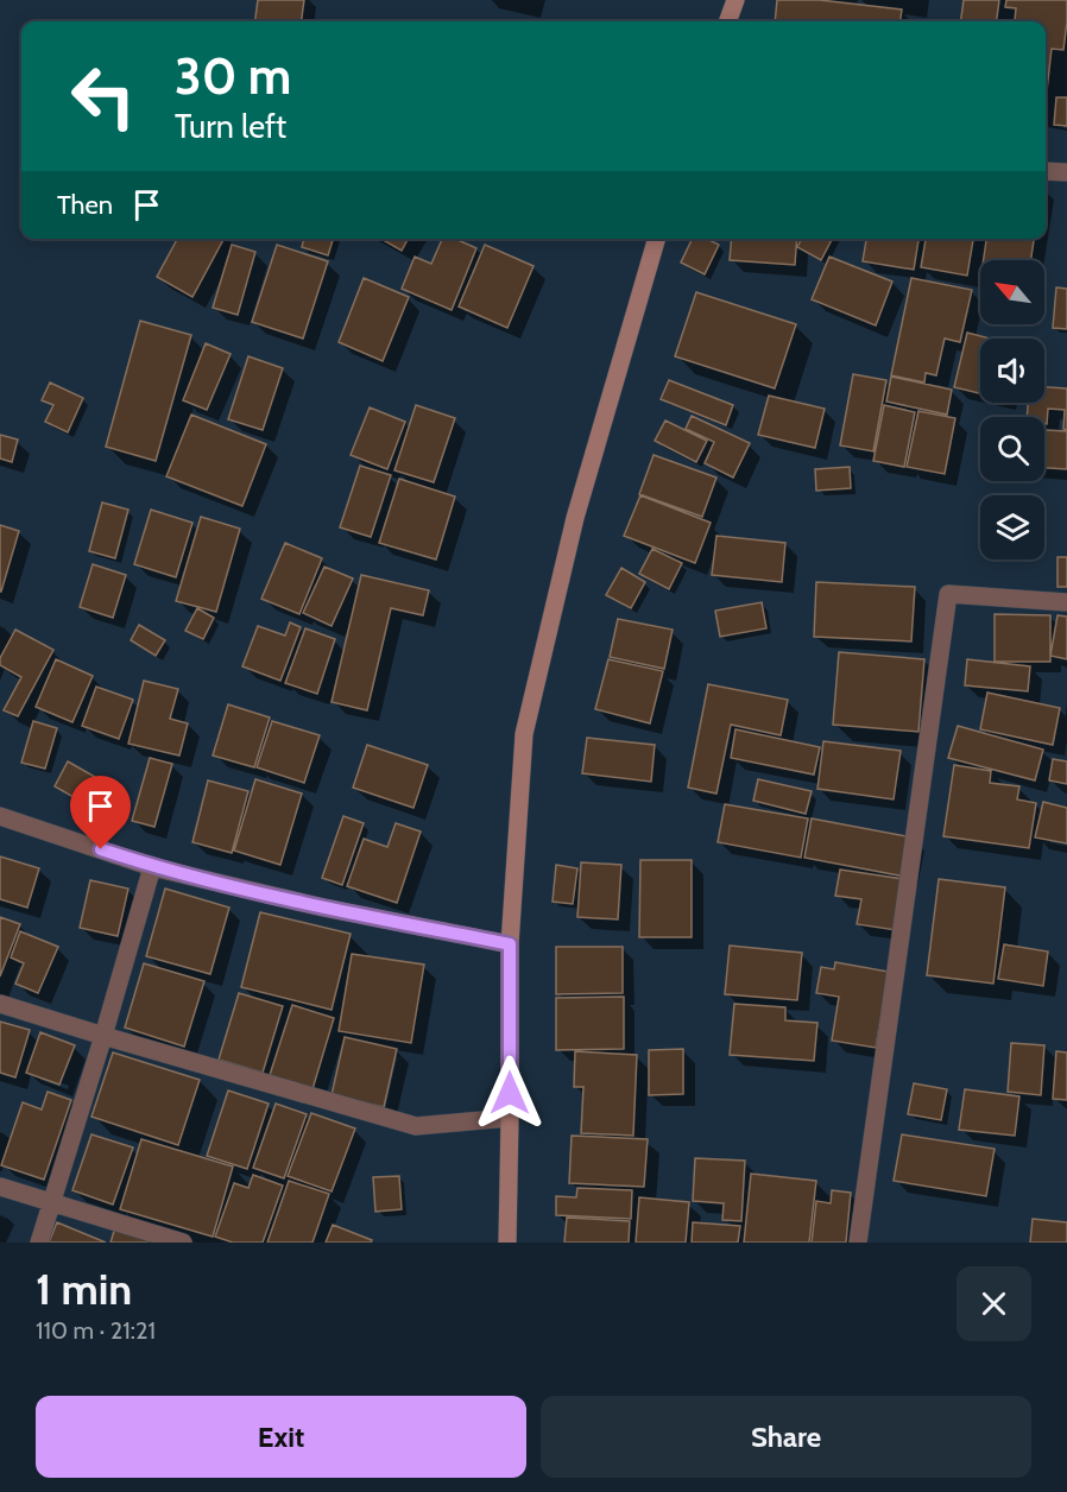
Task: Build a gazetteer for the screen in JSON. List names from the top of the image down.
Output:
{
  "north": "top left",
  "page": {
    "turn": ["30 m", "Turn left"],
    "then": "Then",
    "heading": ["1 min", "110 m · 21:21"],
    "buttons": ["Exit", "Share"]
  }
}
